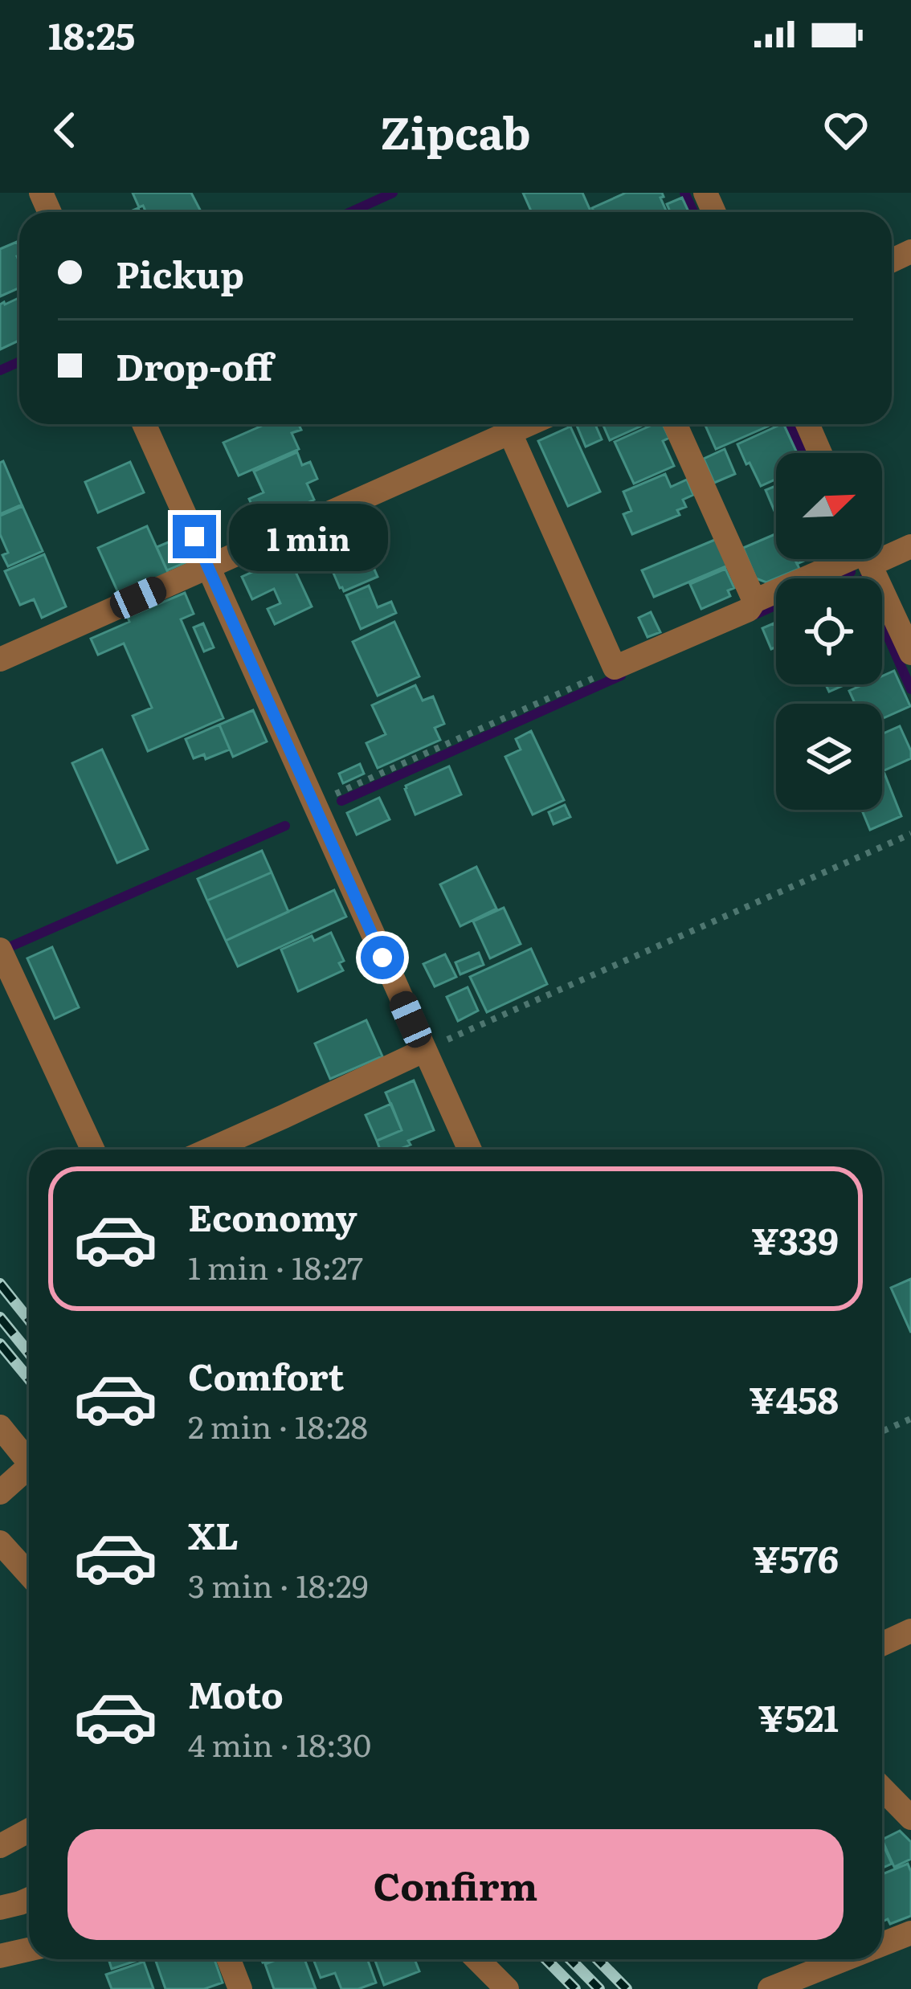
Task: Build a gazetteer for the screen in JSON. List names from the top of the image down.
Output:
{
  "north": "top right",
  "page": {
    "status": "18:25",
    "header": "Zipcab",
    "banner": ["Pickup", "Drop-off"],
    "bubble": "1 min",
    "list": [
      {
        "name": "Economy",
        "note": "1 min · 18:27",
        "value": "¥339"
      },
      {
        "name": "Comfort",
        "note": "2 min · 18:28",
        "value": "¥458"
      },
      {
        "name": "XL",
        "note": "3 min · 18:29",
        "value": "¥576"
      },
      {
        "name": "Moto",
        "note": "4 min · 18:30",
        "value": "¥521"
      }
    ],
    "buttons": "Confirm"
  }
}
